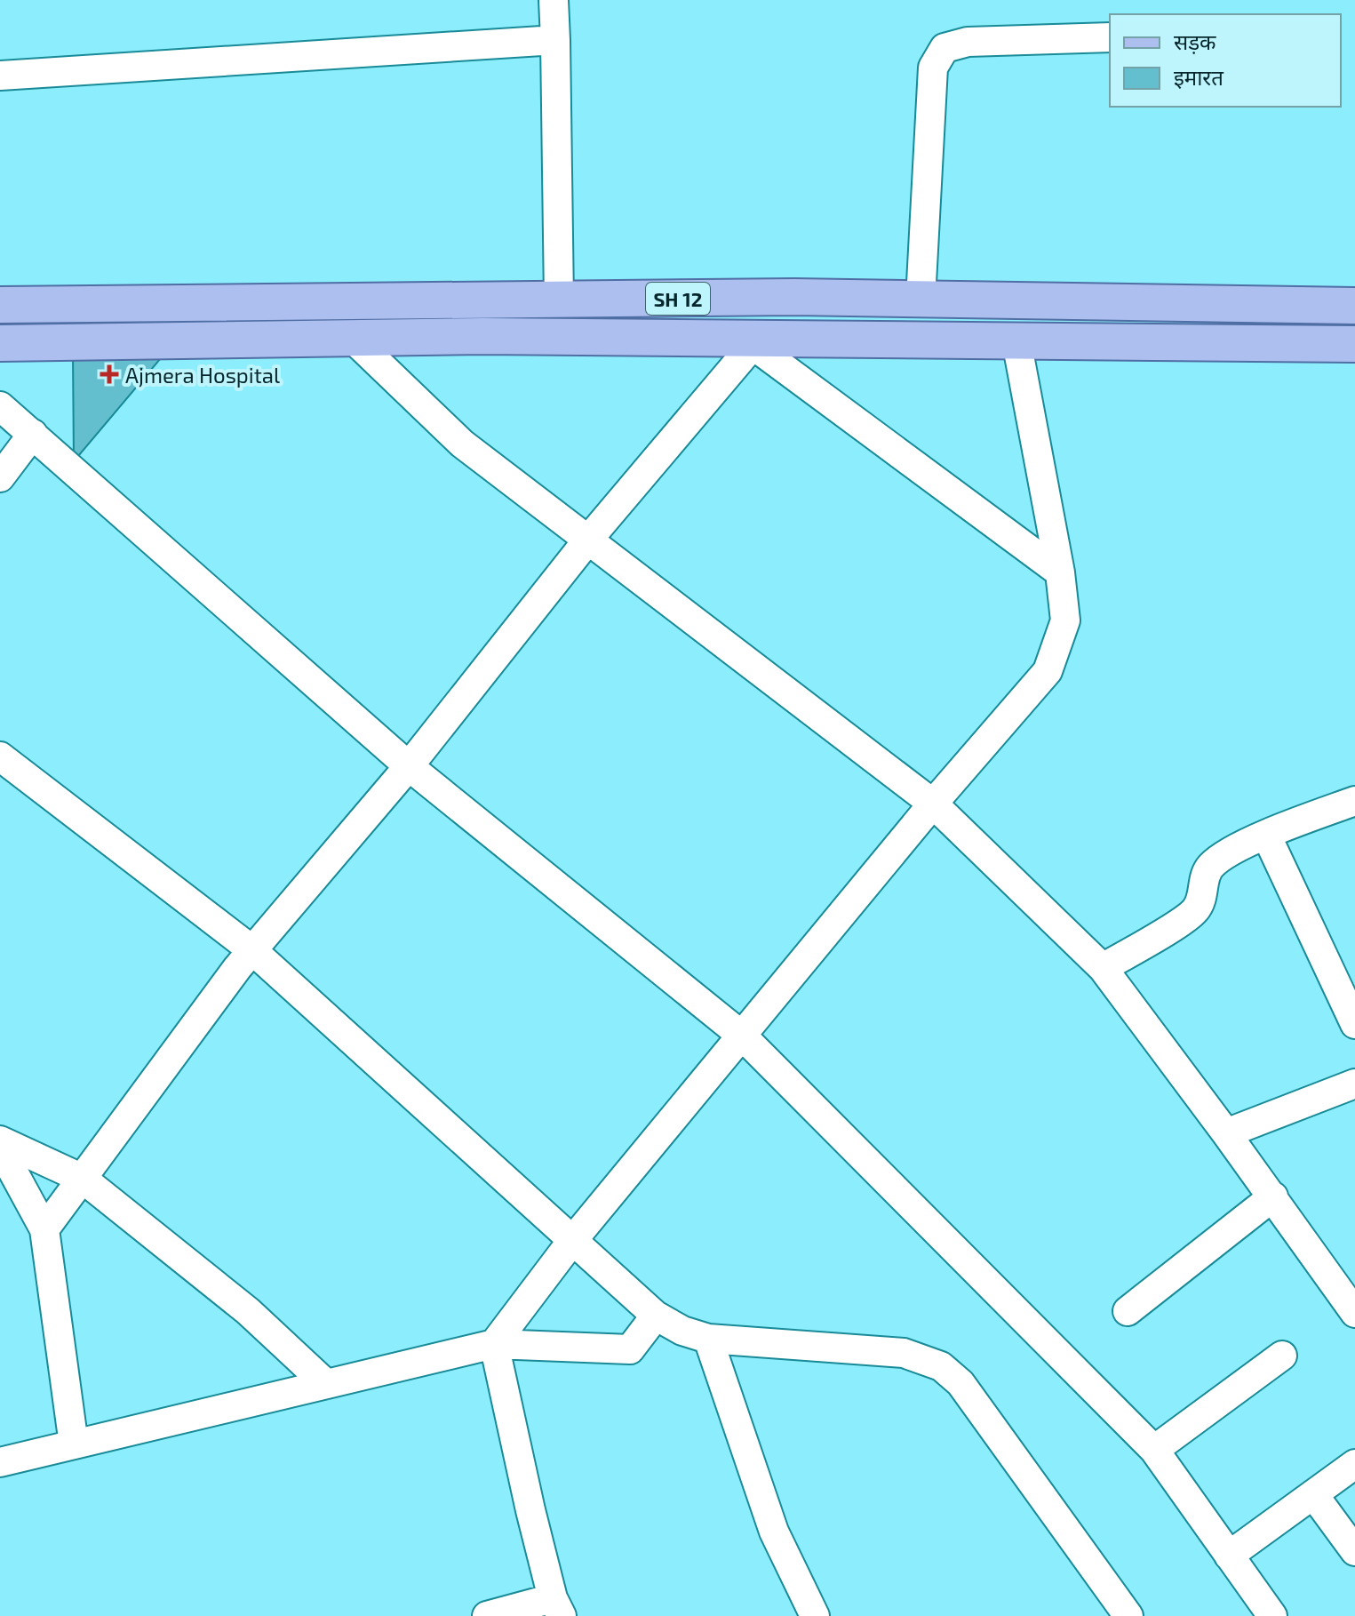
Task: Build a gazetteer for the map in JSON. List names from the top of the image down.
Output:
{
  "streets": {
    "main road": ["SH 12"]
  },
  "places": {
    "health": ["Ajmera Hospital"]
  },
  "legend": ["सड़क", "इमारत"]
}
